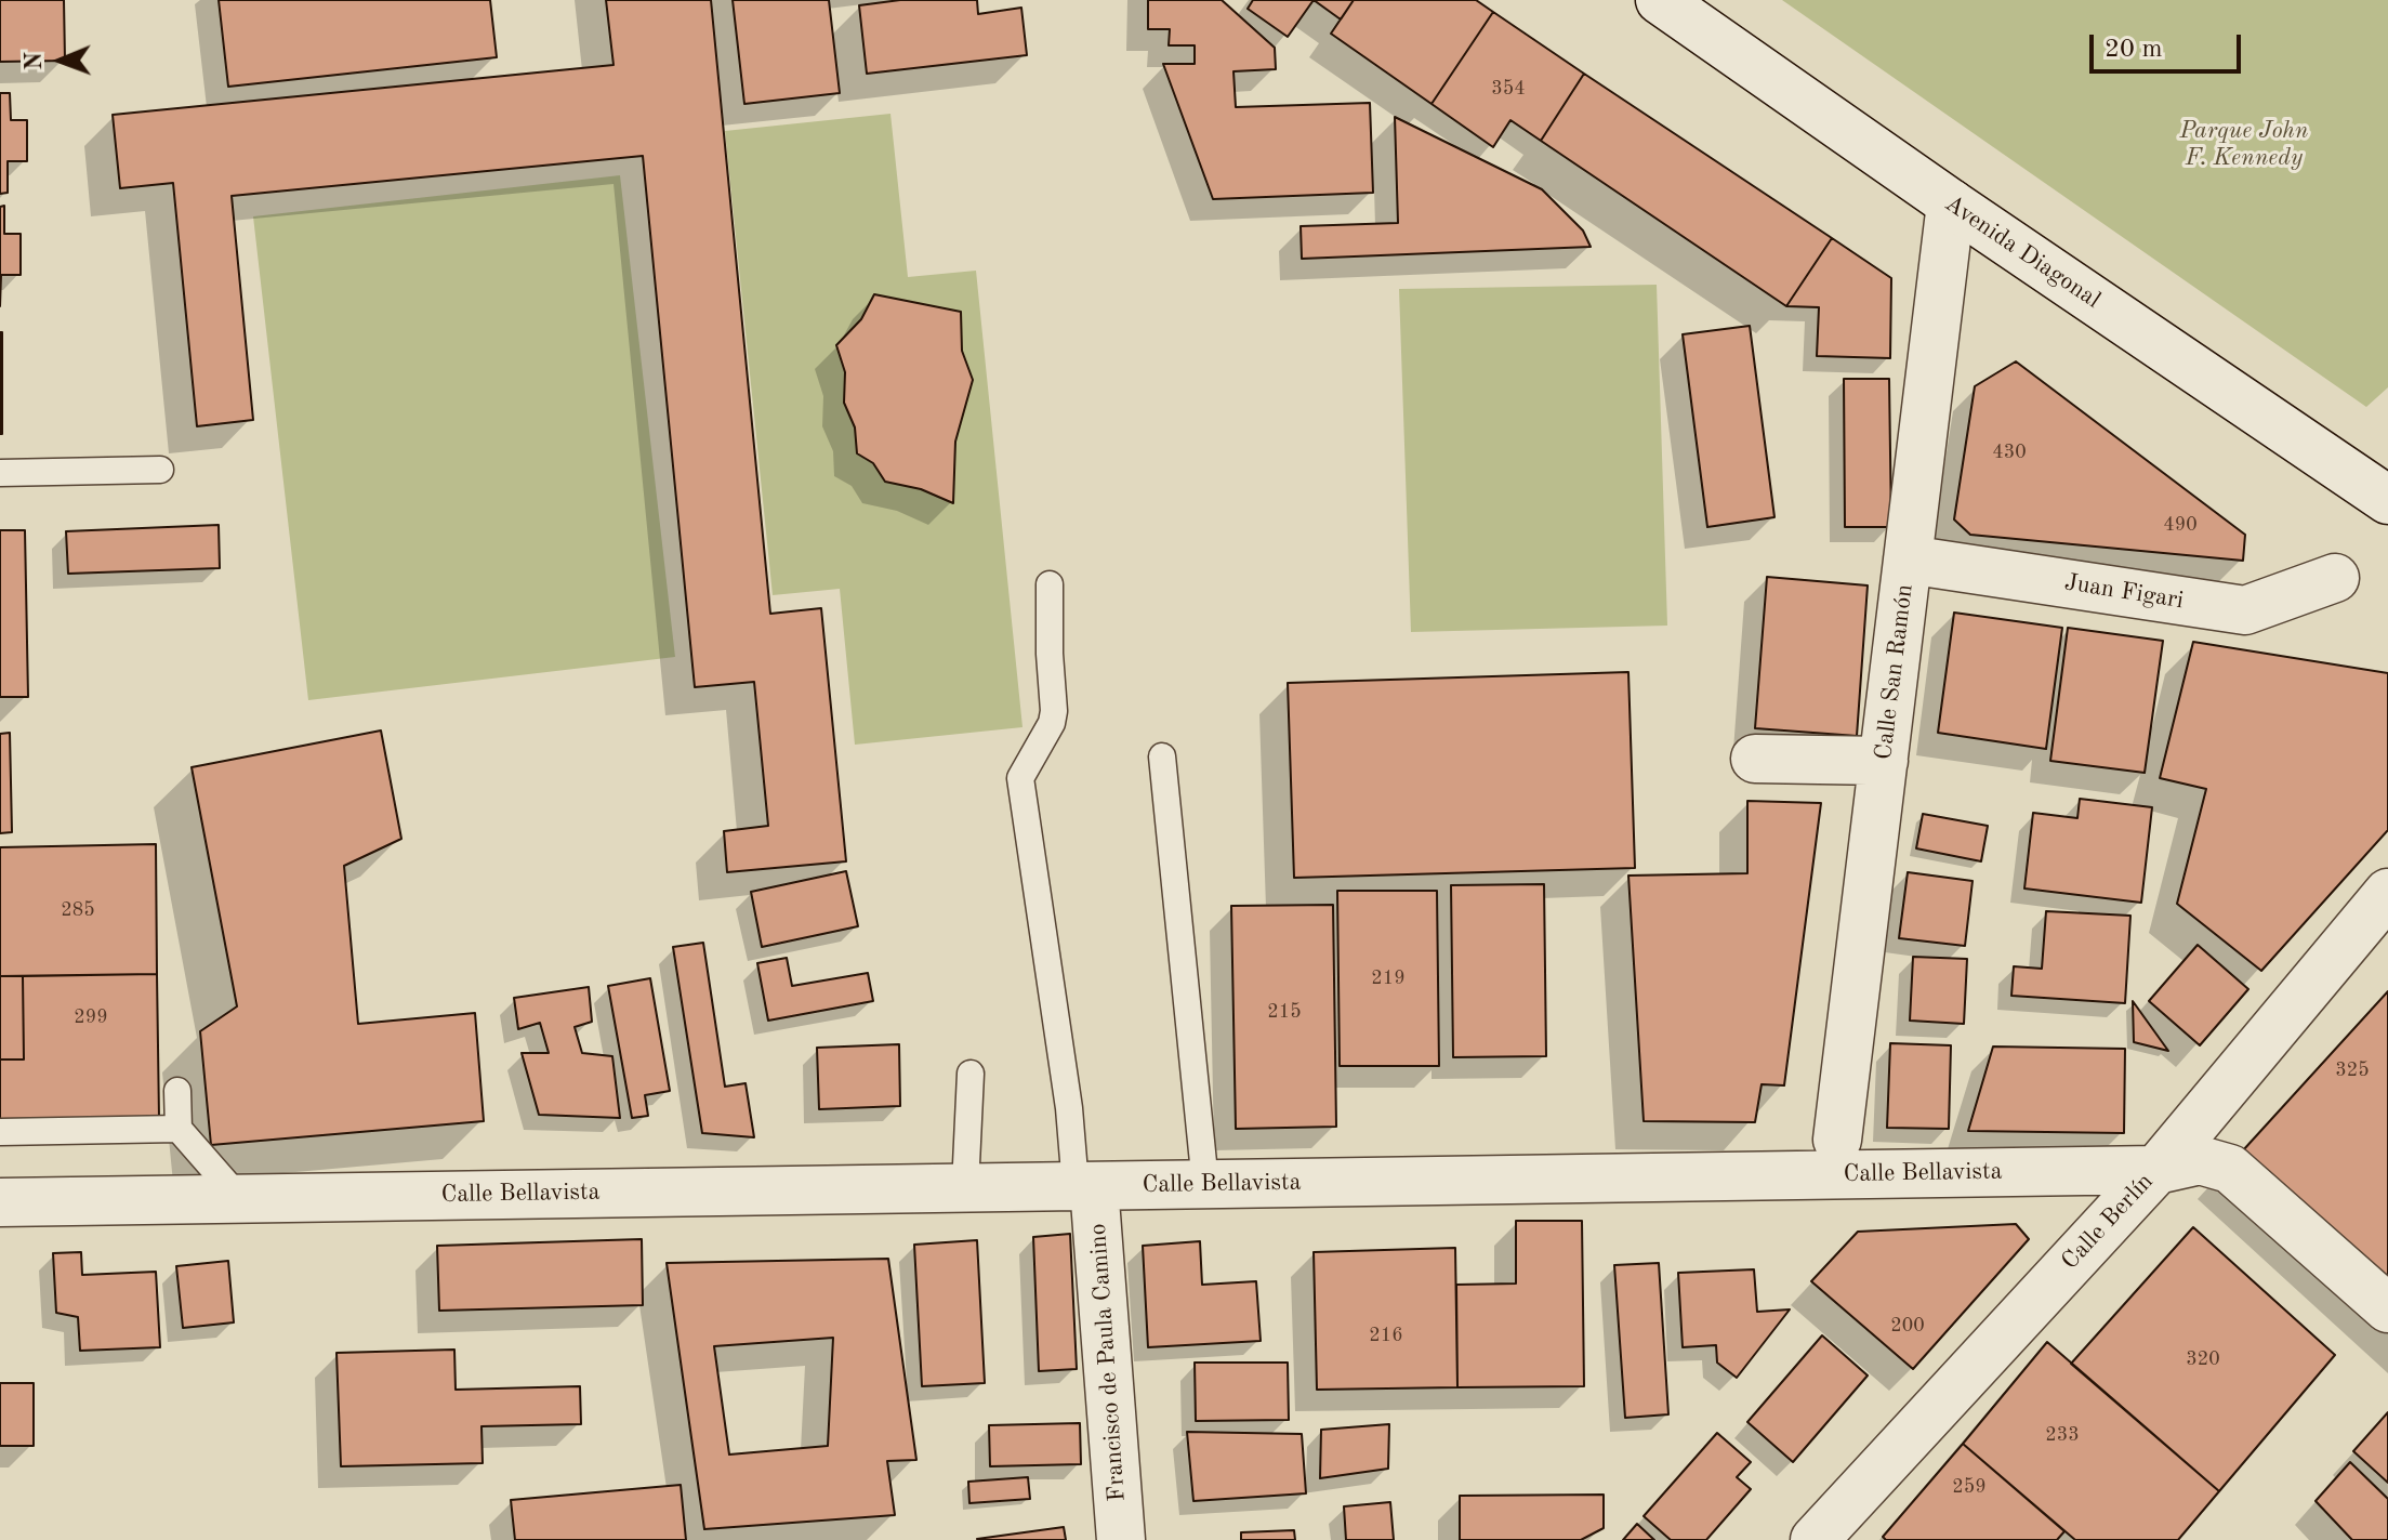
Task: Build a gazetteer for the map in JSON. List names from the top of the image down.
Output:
{
  "streets": {
    "street": [
      "Avenida Diagonal",
      "Juan Figari",
      "Calle San Ramón",
      "Calle Bellavista",
      "Calle Berlín",
      "Francisco de Paula Camino"
    ]
  },
  "crossings": [
    ["Avenida Diagonal", "Calle San Ramón"],
    ["Juan Figari", "Calle San Ramón"],
    ["Calle Bellavista", "Calle Berlín"],
    ["Calle Bellavista", "Francisco de Paula Camino"]
  ],
  "parks": ["Parque John F. Kennedy"],
  "house_numbers": [
    "354",
    "430",
    "490",
    "285",
    "219",
    "215",
    "299",
    "325",
    "200",
    "216",
    "320",
    "233",
    "259"
  ],
  "scale_bar": "20 m",
  "north": "left"
}
